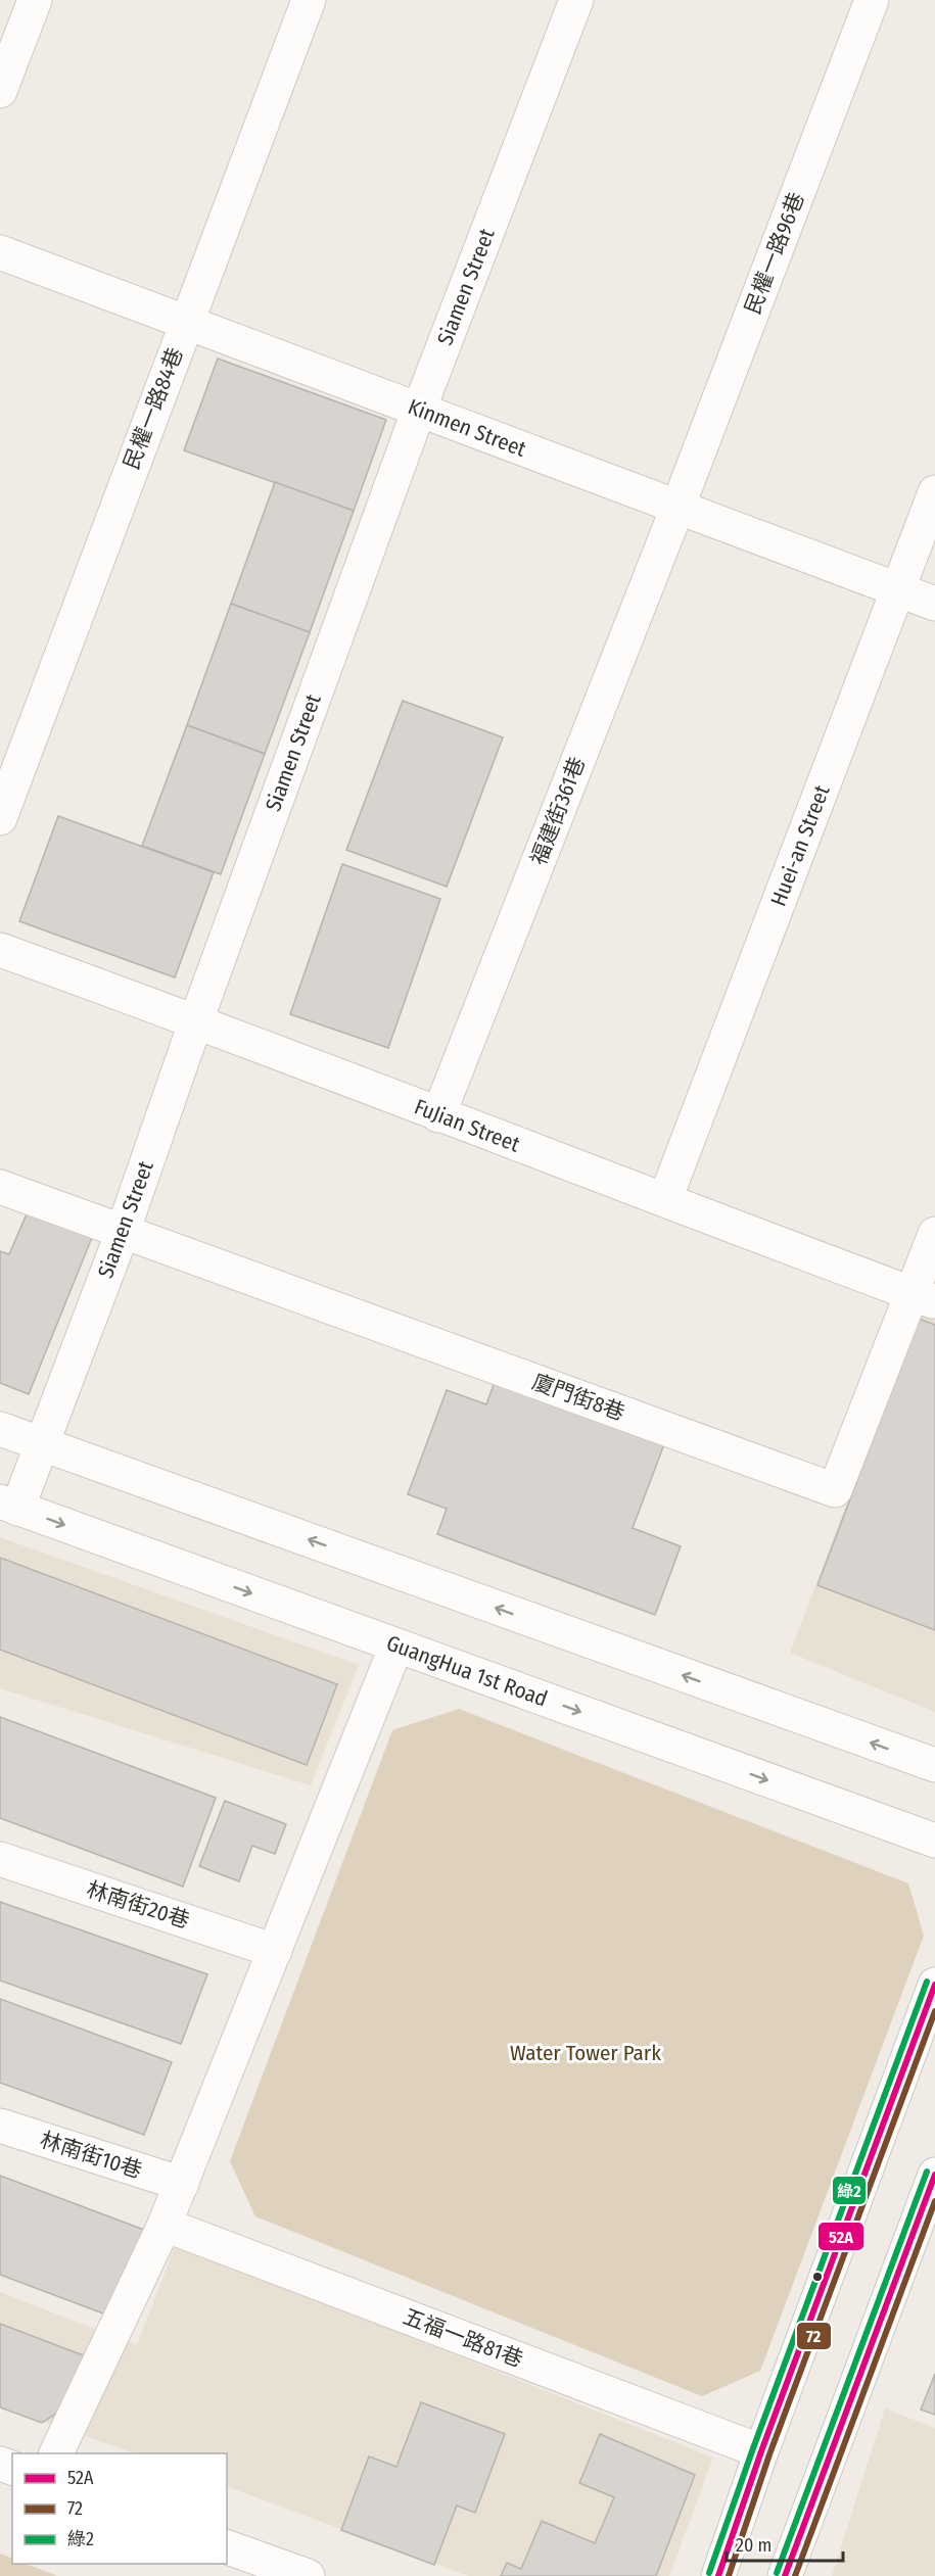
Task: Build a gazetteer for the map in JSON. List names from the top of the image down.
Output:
{
  "streets": {
    "street": [
      "民權一路96巷",
      "Siamen Street",
      "民權一路84巷",
      "Kinmen Street",
      "福建街361巷",
      "Huei-an Street",
      "FuJian Street",
      "廈門街8巷",
      "GuangHua 1st Road",
      "林南街20巷",
      "林南街10巷",
      "五福一路81巷"
    ]
  },
  "crossings": [
    ["民權一路96巷", "Kinmen Street"],
    ["民權一路96巷", "福建街361巷"],
    ["Siamen Street", "Kinmen Street"],
    ["Siamen Street", "FuJian Street"],
    ["Siamen Street", "廈門街8巷"],
    ["Siamen Street", "GuangHua 1st Road"],
    ["民權一路84巷", "Kinmen Street"],
    ["Kinmen Street", "福建街361巷"],
    ["Kinmen Street", "Huei-an Street"],
    ["福建街361巷", "FuJian Street"],
    ["Huei-an Street", "FuJian Street"],
    ["FuJian Street", "廈門街8巷"]
  ],
  "parks": ["Water Tower Park"],
  "lines": ["transit line 綠2", "transit line 52A", "transit line 72"],
  "legend": ["52A", "72", "綠2"],
  "scale_bar": "20 m"
}
